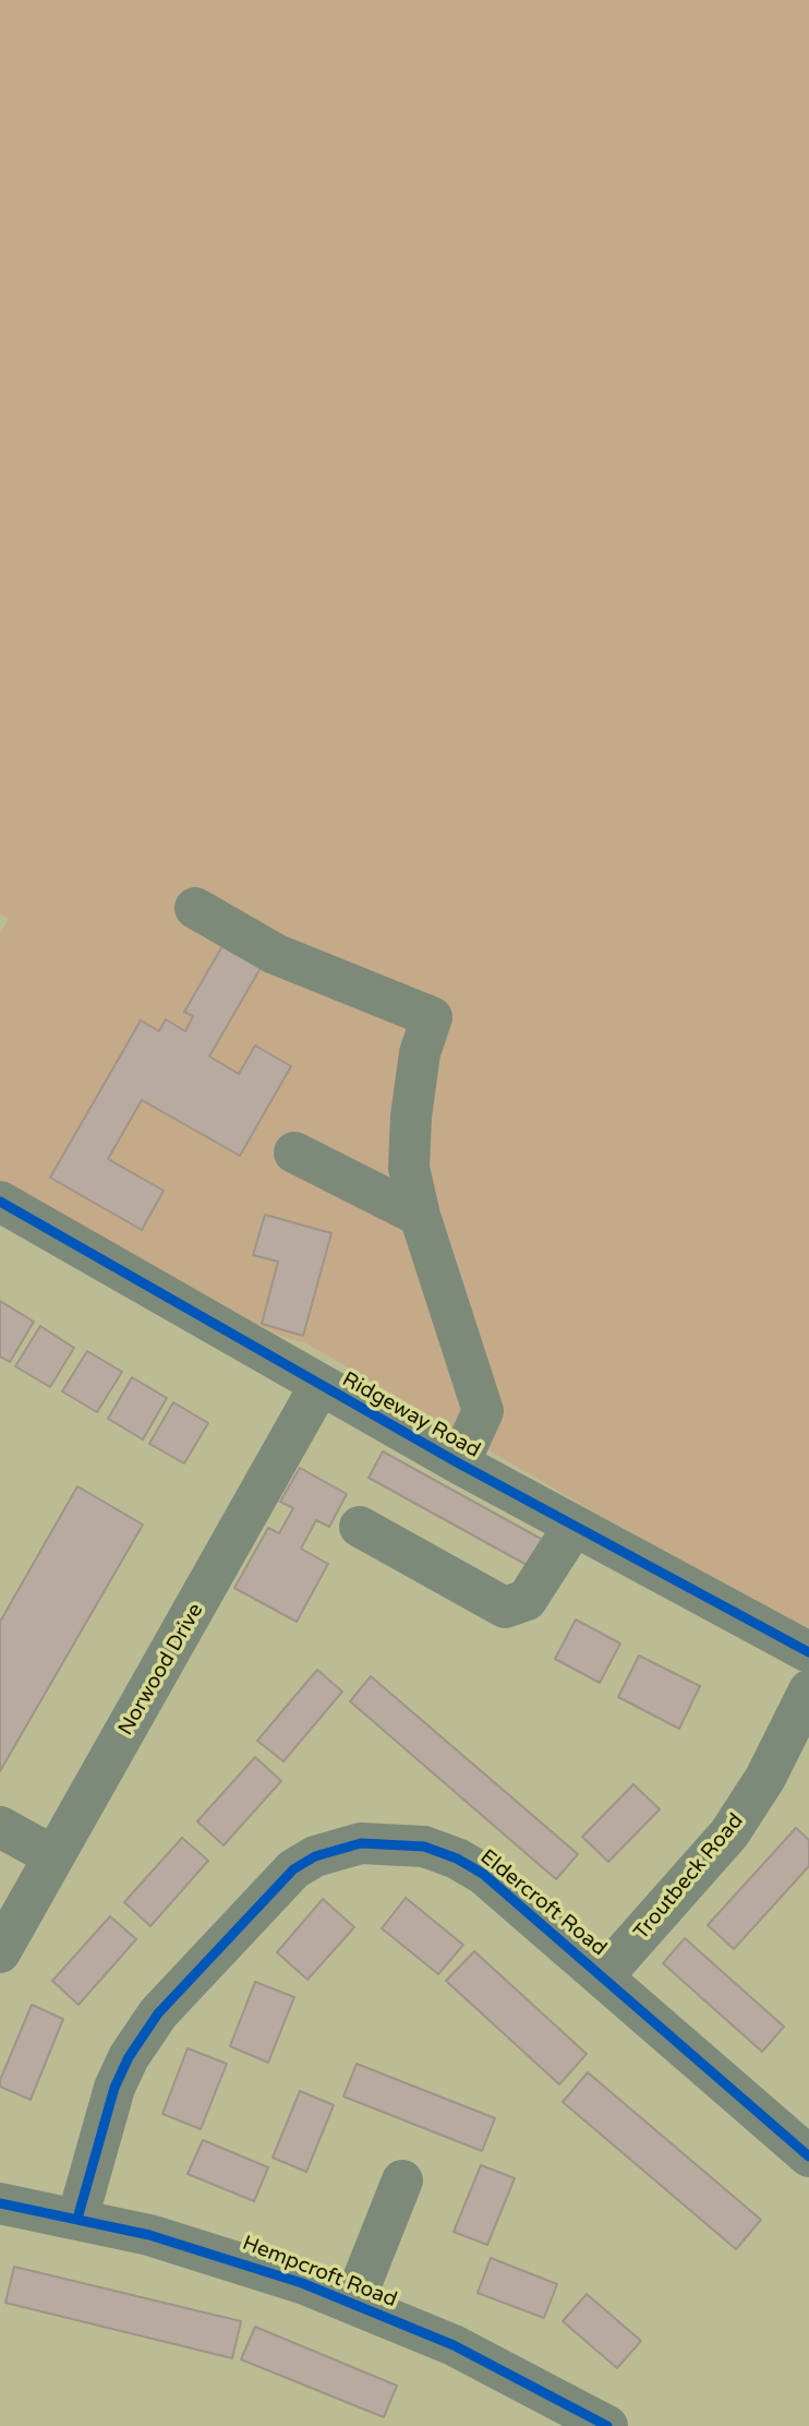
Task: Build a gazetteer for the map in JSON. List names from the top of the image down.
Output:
{
  "streets": {
    "street": [
      "Ridgeway Road",
      "Norwood Drive",
      "Troutbeck Road",
      "Eldercroft Road",
      "Hempcroft Road"
    ]
  },
  "crossings": [
    ["Ridgeway Road", "Norwood Drive"],
    ["Troutbeck Road", "Eldercroft Road"],
    ["Eldercroft Road", "Hempcroft Road"]
  ]
}
